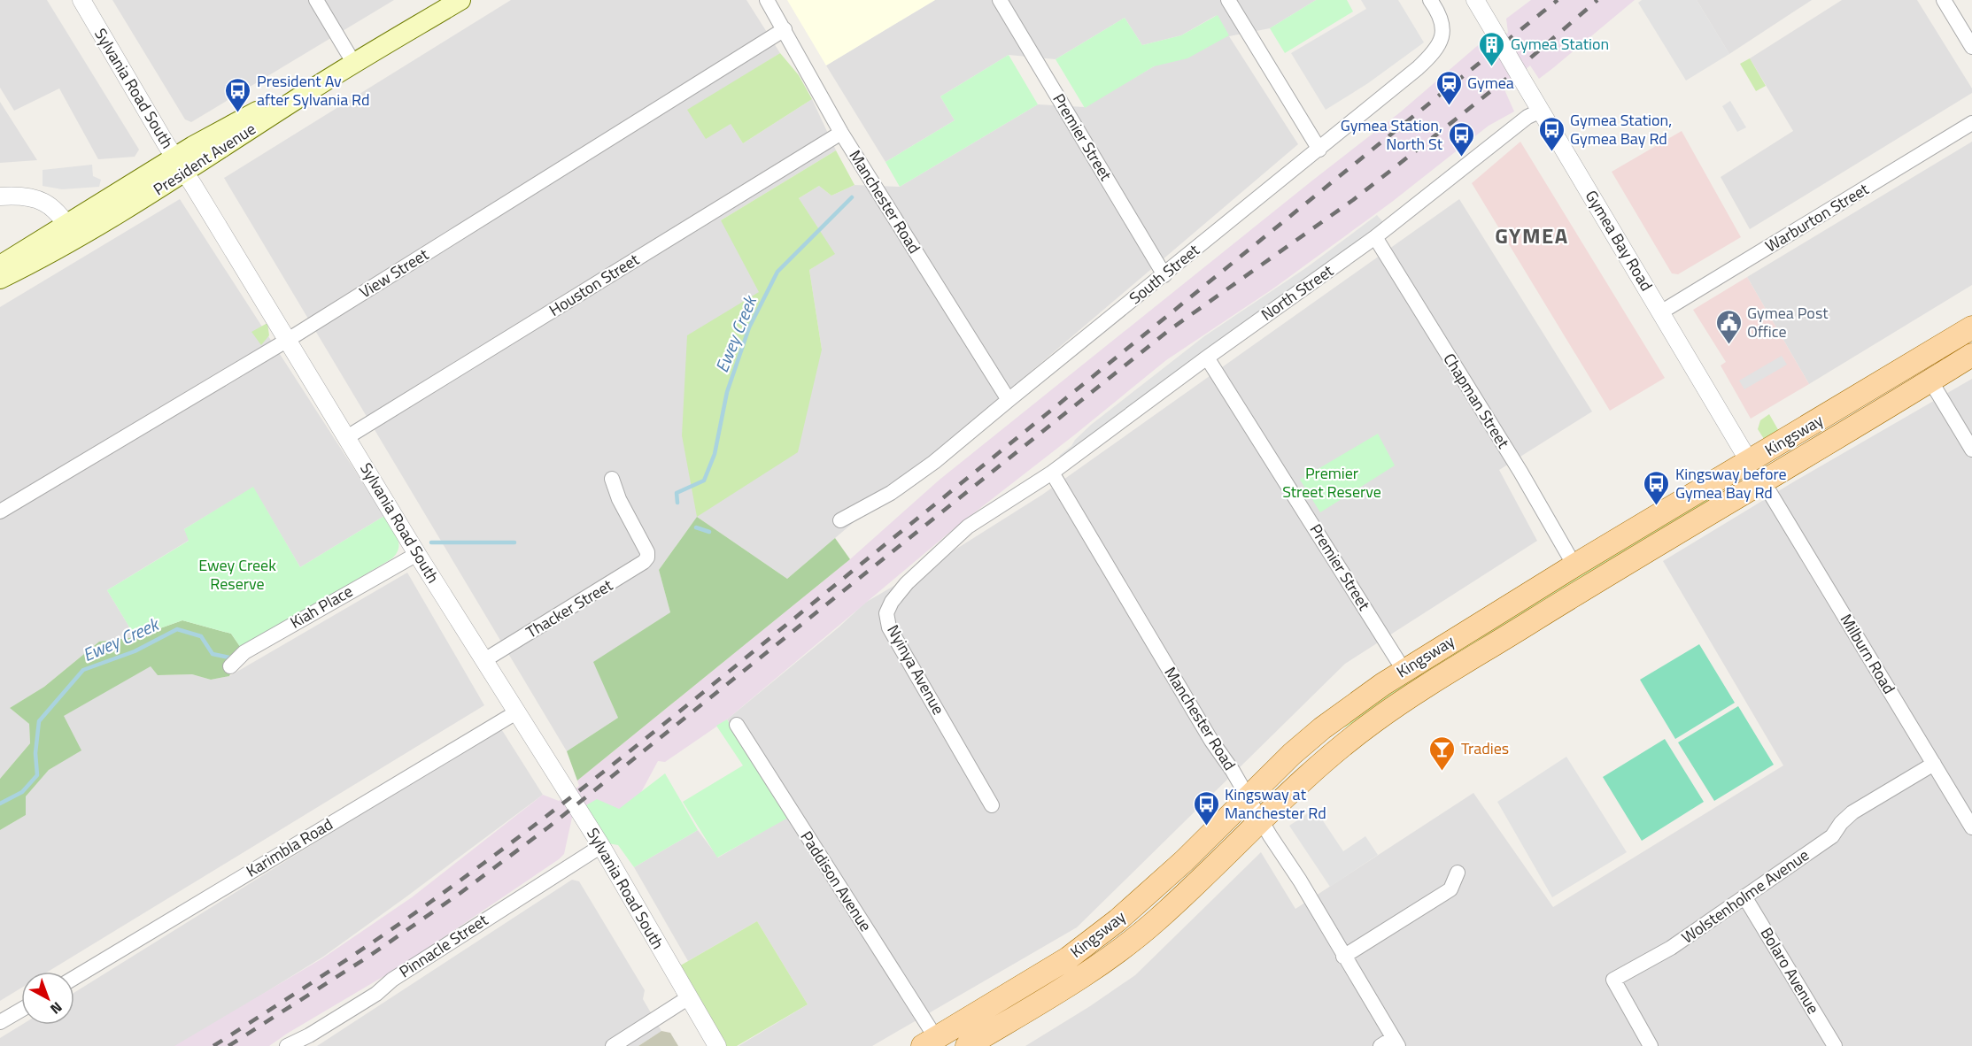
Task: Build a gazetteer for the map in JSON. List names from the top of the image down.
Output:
{
  "streets": {
    "main road": ["President Avenue", "Gymea Bay Road", "Kingsway"],
    "street": [
      "Sylvania Road South",
      "Premier Street",
      "Manchester Road",
      "Warburton Street",
      "View Street",
      "South Street",
      "Houston Street",
      "North Street",
      "Chapman Street",
      "Kiah Place",
      "Thacker Street",
      "Milburn Road",
      "Nyinya Avenue",
      "Karimbla Road",
      "Paddison Avenue",
      "Wolstenholme Avenue",
      "Pinnacle Street",
      "Bolaro Avenue"
    ]
  },
  "crossings": [
    ["Sylvania Road South", "President Avenue"],
    ["Sylvania Road South", "View Street"],
    ["Sylvania Road South", "Houston Street"],
    ["Sylvania Road South", "Kiah Place"],
    ["Sylvania Road South", "Thacker Street"],
    ["Sylvania Road South", "Karimbla Road"],
    ["Sylvania Road South", "Pinnacle Street"],
    ["Premier Street", "South Street"],
    ["Premier Street", "North Street"],
    ["Premier Street", "Kingsway"],
    ["Manchester Road", "View Street"],
    ["Manchester Road", "South Street"],
    ["Manchester Road", "Houston Street"],
    ["Manchester Road", "North Street"],
    ["Manchester Road", "Kingsway"],
    ["Manchester Road", "Nyinya Avenue"],
    ["Warburton Street", "Gymea Bay Road"],
    ["Gymea Bay Road", "North Street"],
    ["Gymea Bay Road", "Kingsway"],
    ["Gymea Bay Road", "Milburn Road"],
    ["North Street", "Chapman Street"],
    ["North Street", "Nyinya Avenue"],
    ["Chapman Street", "Kingsway"],
    ["Kingsway", "Milburn Road"],
    ["Kingsway", "Paddison Avenue"],
    ["Milburn Road", "Wolstenholme Avenue"],
    ["Wolstenholme Avenue", "Bolaro Avenue"]
  ],
  "districts": ["GYMEA"],
  "water": ["Ewey Creek"],
  "parks": ["Premier Street Reserve", "Ewey Creek Reserve"],
  "places": {
    "building": ["Gymea Station"],
    "station": ["Gymea"],
    "bus stop": [
      "President Av after Sylvania Rd",
      "Gymea Station, Gymea Bay Rd",
      "Gymea Station, North St",
      "Kingsway before Gymea Bay Rd",
      "Kingsway at Manchester Rd"
    ],
    "public building": ["Gymea Post Office"],
    "bar": ["Tradies"]
  },
  "north": "bottom right"
}
